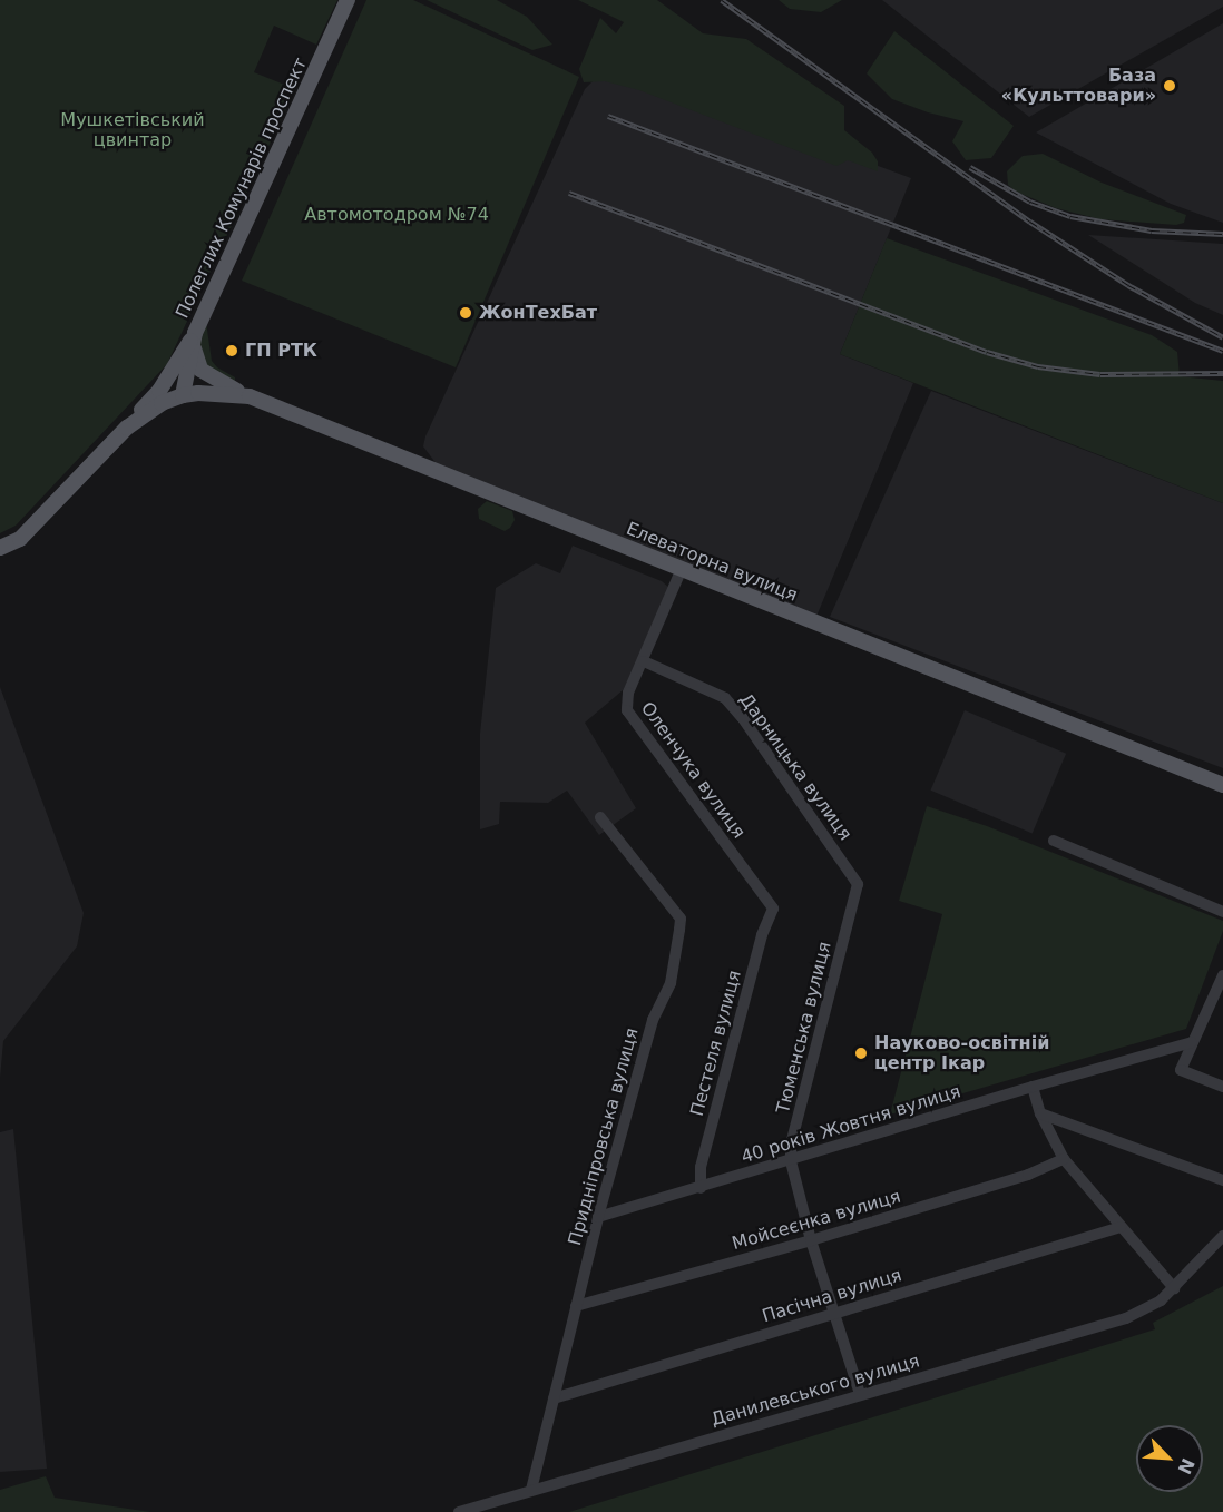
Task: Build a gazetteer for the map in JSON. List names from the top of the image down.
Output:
{
  "streets": {
    "main road": ["Полеглих Комунарів проспект", "Елеваторна вулиця"],
    "street": [
      "Дарницька вулиця",
      "Оленчука вулиця",
      "Тюменська вулиця",
      "Пестеля вулиця",
      "40 років Жовтня вулиця",
      "Придніпровська вулиця",
      "Мойсеєнка вулиця",
      "Пасічна вулиця",
      "Данилевського вулиця"
    ]
  },
  "crossings": [
    ["Полеглих Комунарів проспект", "Елеваторна вулиця"],
    ["Елеваторна вулиця", "Оленчука вулиця"],
    ["Дарницька вулиця", "Оленчука вулиця"],
    ["Дарницька вулиця", "Тюменська вулиця"],
    ["Оленчука вулиця", "Пестеля вулиця"],
    ["Тюменська вулиця", "40 років Жовтня вулиця"],
    ["Тюменська вулиця", "Мойсеєнка вулиця"],
    ["Тюменська вулиця", "Пасічна вулиця"],
    ["Тюменська вулиця", "Данилевського вулиця"],
    ["Пестеля вулиця", "40 років Жовтня вулиця"],
    ["40 років Жовтня вулиця", "Придніпровська вулиця"],
    ["Придніпровська вулиця", "Мойсеєнка вулиця"],
    ["Придніпровська вулиця", "Пасічна вулиця"],
    ["Придніпровська вулиця", "Данилевського вулиця"]
  ],
  "parks": ["Мушкетівський цвинтар", "Автомотодром №74"],
  "places": [
    "База «Культтовари»",
    "ЖонТехБат",
    "ГП РТК",
    "Науково-освітній центр Ікар"
  ],
  "north": "bottom right"
}
